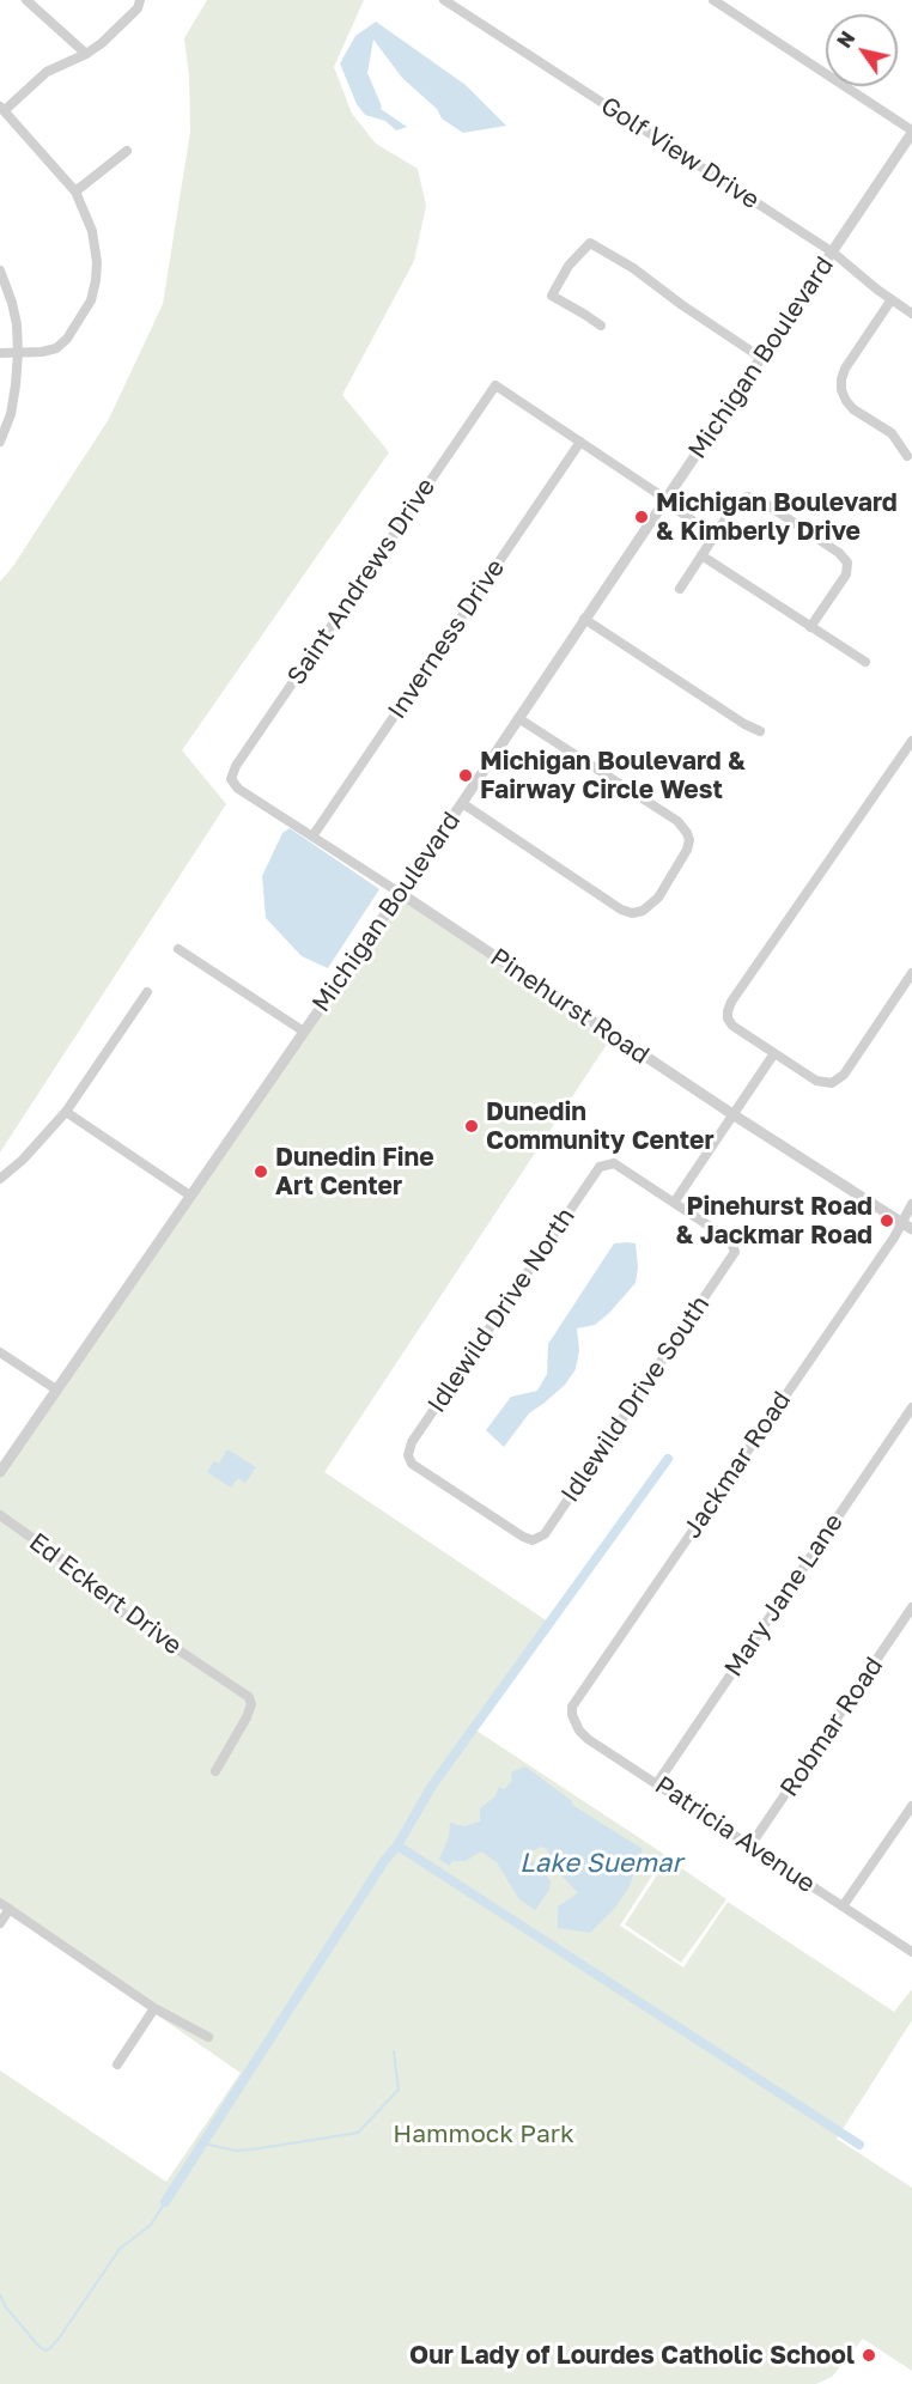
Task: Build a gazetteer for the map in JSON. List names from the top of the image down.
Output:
{
  "streets": {
    "street": [
      "Golf View Drive",
      "Michigan Boulevard",
      "Saint Andrews Drive",
      "Inverness Drive",
      "Pinehurst Road",
      "Idlewild Drive North",
      "Idlewild Drive South",
      "Jackmar Road",
      "Ed Eckert Drive",
      "Mary Jane Lane",
      "Robmar Road",
      "Patricia Avenue"
    ]
  },
  "crossings": [
    ["Golf View Drive", "Michigan Boulevard"],
    ["Michigan Boulevard", "Pinehurst Road"],
    ["Saint Andrews Drive", "Inverness Drive"],
    ["Saint Andrews Drive", "Pinehurst Road"],
    ["Inverness Drive", "Pinehurst Road"],
    ["Pinehurst Road", "Jackmar Road"],
    ["Idlewild Drive North", "Idlewild Drive South"],
    ["Jackmar Road", "Patricia Avenue"],
    ["Mary Jane Lane", "Patricia Avenue"],
    ["Robmar Road", "Patricia Avenue"]
  ],
  "water": ["Lake Suemar"],
  "parks": ["Hammock Park"],
  "places": [
    "Michigan Boulevard & Kimberly Drive",
    "Michigan Boulevard & Fairway Circle West",
    "Dunedin Community Center",
    "Dunedin Fine Art Center",
    "Pinehurst Road & Jackmar Road",
    "Our Lady of Lourdes Catholic School"
  ],
  "north": "top left"
}
